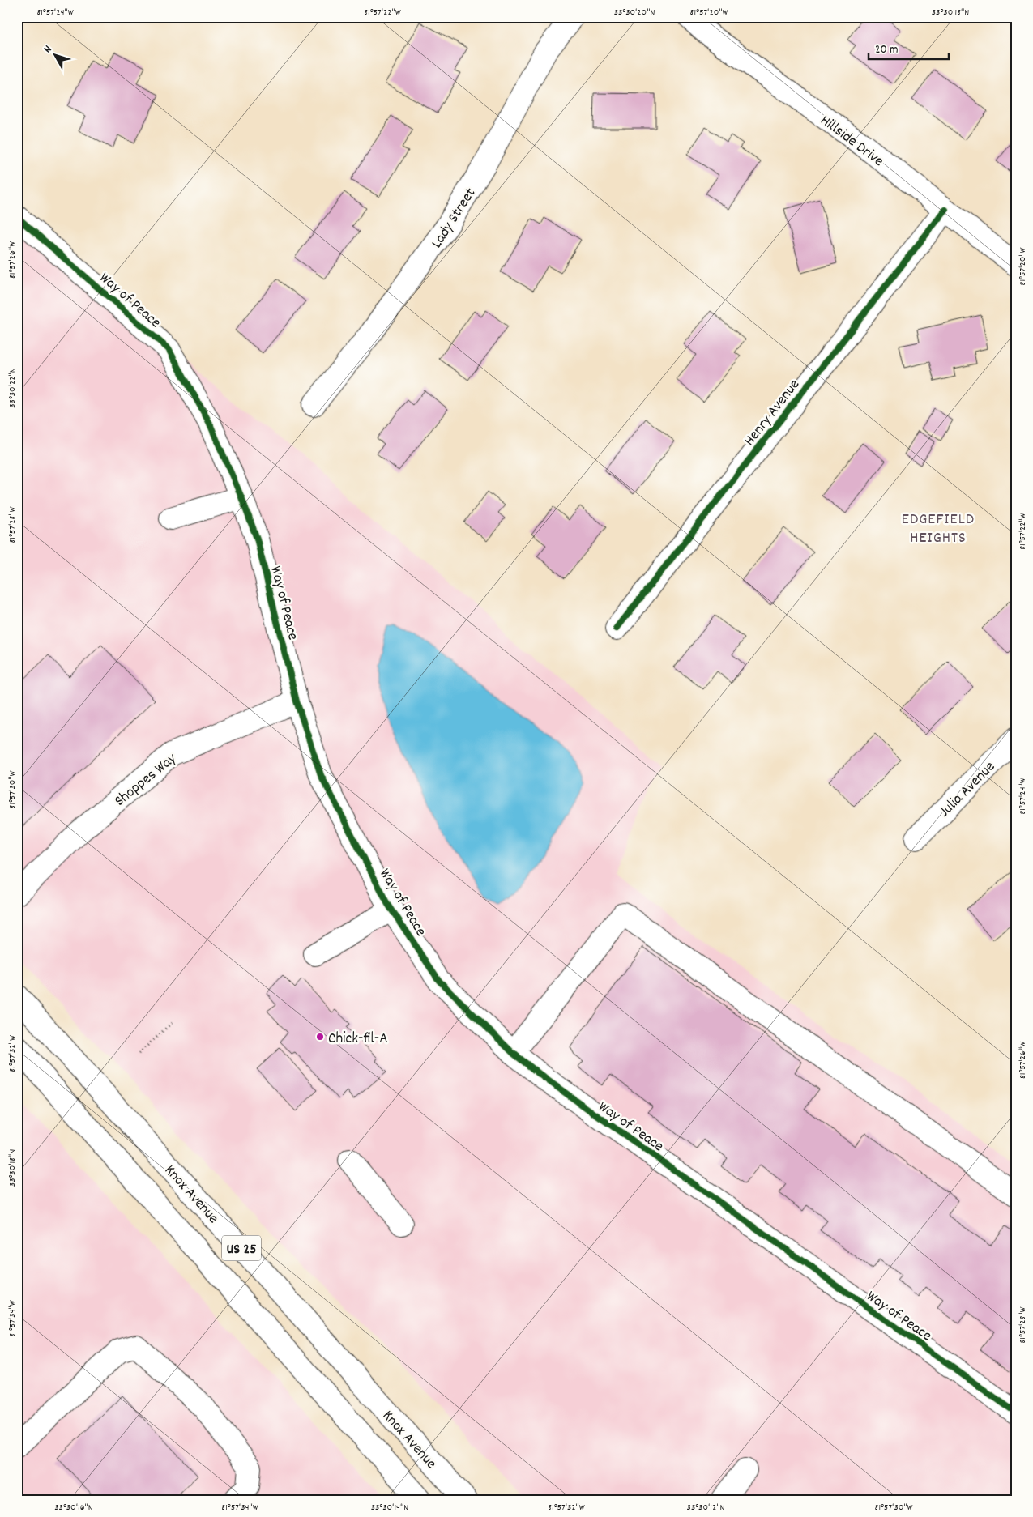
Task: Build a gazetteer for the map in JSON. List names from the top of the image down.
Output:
{
  "streets": {
    "street": [
      "Hillside Drive",
      "Lady Street",
      "Way of Peace",
      "Henry Avenue",
      "Shoppes Way",
      "Julia Avenue",
      "Knox Avenue",
      "US 25"
    ]
  },
  "crossings": [
    ["Hillside Drive", "Henry Avenue"],
    ["Way of Peace", "Shoppes Way"]
  ],
  "districts": ["EDGEFIELD HEIGHTS"],
  "places": ["Chick-fil-A"],
  "scale_bar": "20 m",
  "north": "top left",
  "coordinates": [
    "81°57'24\"W",
    "81°57'22\"W",
    "33°30'20\"N",
    "81°57'20\"W",
    "33°30'18\"N",
    "81°57'26\"W",
    "33°30'22\"N",
    "81°57'28\"W",
    "81°57'30\"W",
    "81°57'32\"W",
    "81°57'34\"W",
    "33°30'16\"N",
    "33°30'14\"N",
    "33°30'12\"N"
  ]
}
